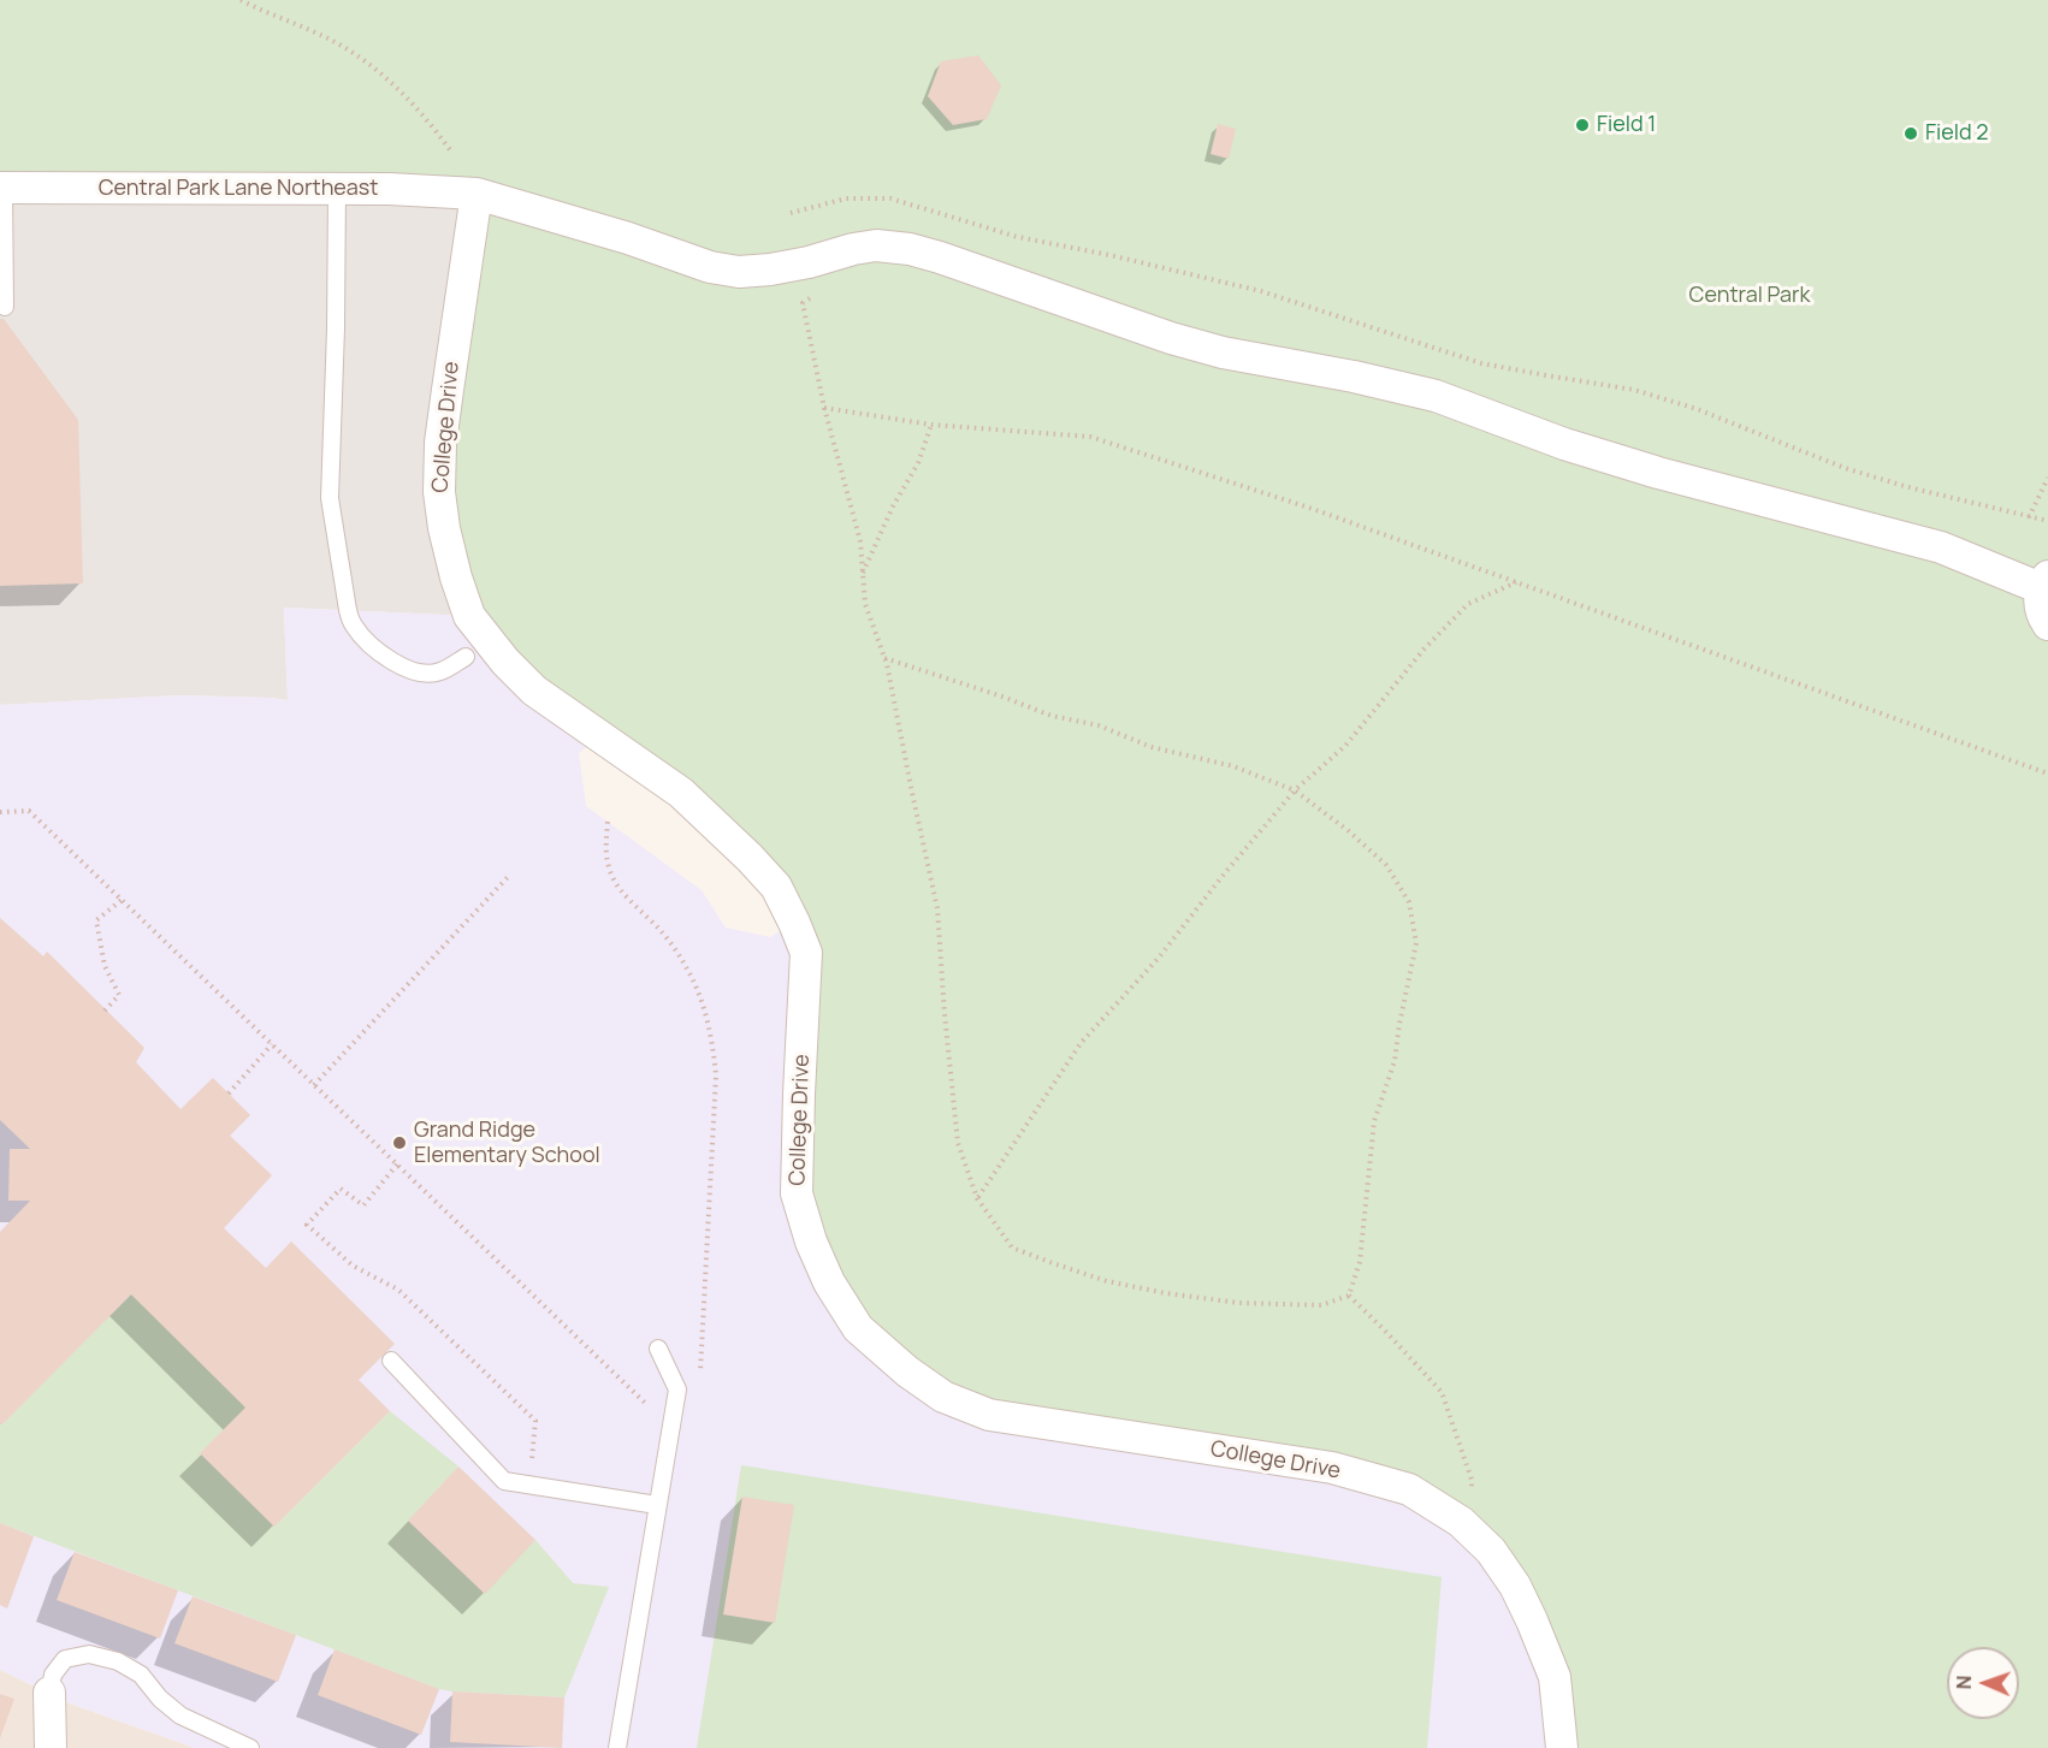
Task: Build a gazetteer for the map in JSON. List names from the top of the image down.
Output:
{
  "streets": {
    "street": ["Central Park Lane Northeast", "College Drive"]
  },
  "crossings": [
    ["Central Park Lane Northeast", "College Drive"]
  ],
  "parks": ["Central Park"],
  "places": ["Field 1", "Field 2", "Grand Ridge Elementary School"],
  "north": "left"
}
